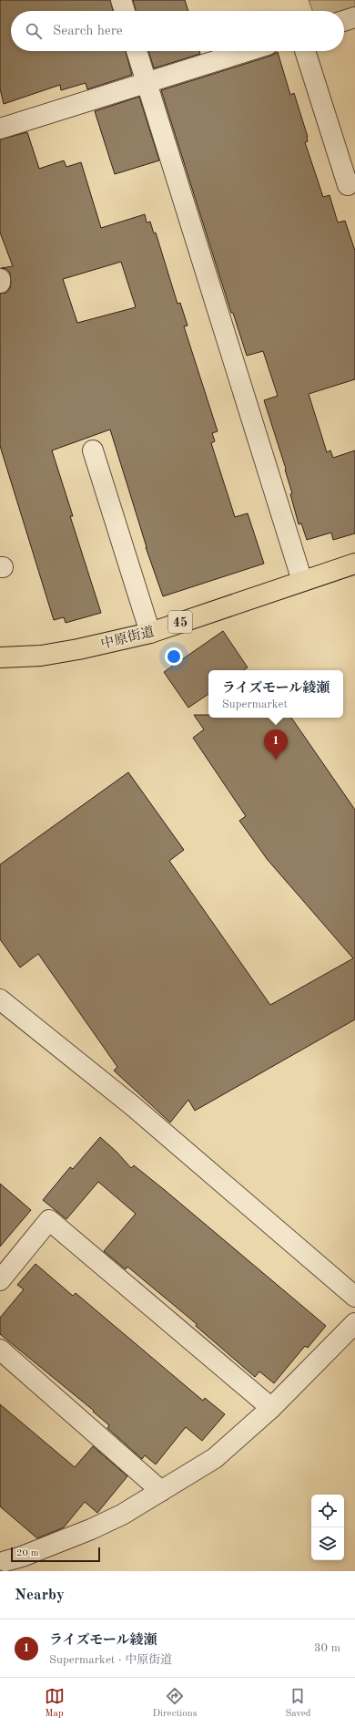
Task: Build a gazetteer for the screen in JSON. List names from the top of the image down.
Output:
{
  "streets": {
    "main road": ["45", "中原街道"]
  },
  "scale_bar": "20 m",
  "page": {
    "search": "Search here",
    "popup": ["ライズモール綾瀬", "Supermarket"],
    "pins": "1",
    "scale": "20 m",
    "heading": "Nearby",
    "list": [
      {
        "mark": "1",
        "name": "ライズモール綾瀬",
        "note": "Supermarket · 中原街道",
        "value": "30 m"
      }
    ],
    "nav": ["Map", "Directions", "Saved"]
  }
}
